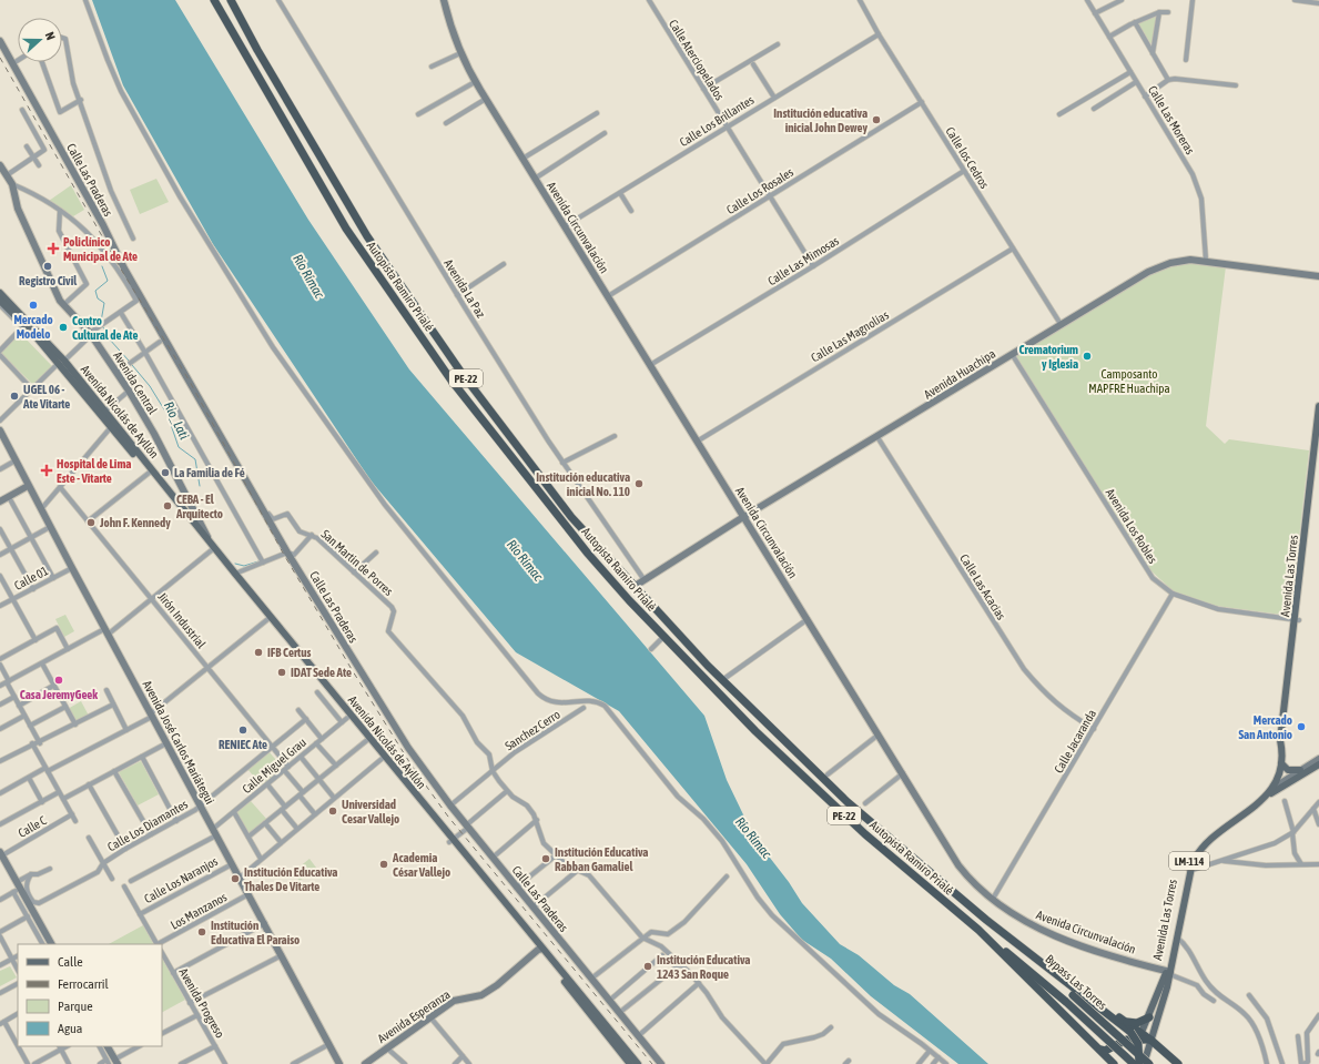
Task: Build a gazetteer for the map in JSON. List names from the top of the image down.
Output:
{
  "streets": {
    "highway": ["Autopista Ramiro Prialé", "PE-22", "Bypass Las Torres"],
    "main road": ["Avenida Nicolás de Ayllón", "Avenida Las Torres", "LM-114"],
    "street": [
      "Calle Aterciopelados",
      "Calle Las Moreras",
      "Calle Los Brillantes",
      "Calle los Cedros",
      "Calle Las Praderas",
      "Calle Los Rosales",
      "Avenida Circunvalación",
      "Calle Las Mimosas",
      "Avenida La Paz",
      "Calle Las Magnolias",
      "Avenida Huachipa",
      "Avenida Central",
      "Avenida Los Robles",
      "San Martin de Porres",
      "Calle 01",
      "Calle Las Acacias",
      "Jirón Industrial",
      "Sanchez Cerro",
      "Calle Jacaranda",
      "Avenida José Carlos Mariátegui",
      "Calle Miguel Grau",
      "Calle Los Diamantes",
      "Calle C",
      "Calle Los Naranjos",
      "Los Manzanos",
      "Avenida Progreso",
      "Avenida Esperanza"
    ]
  },
  "crossings": [
    ["Calle Aterciopelados", "Calle Los Brillantes"],
    ["Calle Aterciopelados", "Calle Los Rosales"],
    ["Calle Aterciopelados", "Calle Las Mimosas"],
    ["Calle Las Moreras", "Avenida Huachipa"],
    ["Calle Los Brillantes", "Calle los Cedros"],
    ["Calle Los Brillantes", "Avenida Circunvalación"],
    ["Calle los Cedros", "Calle Los Rosales"],
    ["Calle los Cedros", "Calle Las Mimosas"],
    ["Calle los Cedros", "Calle Las Magnolias"],
    ["Calle los Cedros", "Avenida Huachipa"],
    ["Calle Las Praderas", "San Martin de Porres"],
    ["Calle Las Praderas", "Sanchez Cerro"],
    ["Calle Los Rosales", "Avenida Circunvalación"],
    ["Avenida Circunvalación", "Calle Las Mimosas"],
    ["Avenida Circunvalación", "Calle Las Magnolias"],
    ["Avenida Circunvalación", "Avenida Huachipa"],
    ["Avenida Circunvalación", "Avenida Las Torres"],
    ["Avenida Circunvalación", "Calle Jacaranda"],
    ["Autopista Ramiro Prialé", "Avenida Huachipa"],
    ["Autopista Ramiro Prialé", "Bypass Las Torres"],
    ["Avenida La Paz", "Avenida Huachipa"],
    ["Avenida Huachipa", "Avenida Los Robles"],
    ["Avenida Huachipa", "Calle Las Acacias"],
    ["Avenida Central", "Avenida Nicolás de Ayllón"],
    ["Avenida Nicolás de Ayllón", "Calle Miguel Grau"],
    ["Avenida Nicolás de Ayllón", "Avenida Esperanza"],
    ["Avenida Los Robles", "Avenida Las Torres"],
    ["Avenida Los Robles", "Calle Jacaranda"],
    ["San Martin de Porres", "Sanchez Cerro"],
    ["Avenida Las Torres", "LM-114"],
    ["Avenida Las Torres", "Bypass Las Torres"],
    ["Calle 01", "Avenida José Carlos Mariátegui"],
    ["Calle Las Acacias", "Calle Jacaranda"],
    ["Jirón Industrial", "Calle Miguel Grau"],
    ["Jirón Industrial", "Calle Los Diamantes"],
    ["Avenida José Carlos Mariátegui", "Calle Miguel Grau"],
    ["Avenida José Carlos Mariátegui", "Calle Los Diamantes"],
    ["Avenida José Carlos Mariátegui", "Calle Los Naranjos"],
    ["Avenida José Carlos Mariátegui", "Los Manzanos"]
  ],
  "water": ["Río Rímac", "Rio_Lati"],
  "parks": ["Camposanto MAPFRE Huachipa"],
  "places": {
    "other": [
      "Institución educativa inicial John Dewey",
      "Registro Civil",
      "Mercado Modelo",
      "Centro Cultural de Ate",
      "Crematorium y Iglesia",
      "UGEL 06 - Ate Vitarte",
      "La Familia de Fé",
      "Institución educativa inicial No. 110",
      "CEBA - El Arquitecto",
      "John F. Kennedy",
      "IFB Certus",
      "IDAT Sede Ate",
      "Casa JeremyGeek",
      "Mercado San Antonio",
      "RENIEC Ate",
      "Universidad Cesar Vallejo",
      "Institución Educativa Rabban Gamaliel",
      "Academia César Vallejo",
      "Institución Educativa Thales De Vitarte",
      "Institución Educativa El Paraiso",
      "Institución Educativa 1243 San Roque"
    ],
    "health": ["Policlínico Municipal de Ate", "Hospital de Lima Este - Vitarte"]
  },
  "legend": [
    "Calle",
    "Ferrocarril",
    "Parque",
    "Agua"
  ],
  "north": "right"
}
